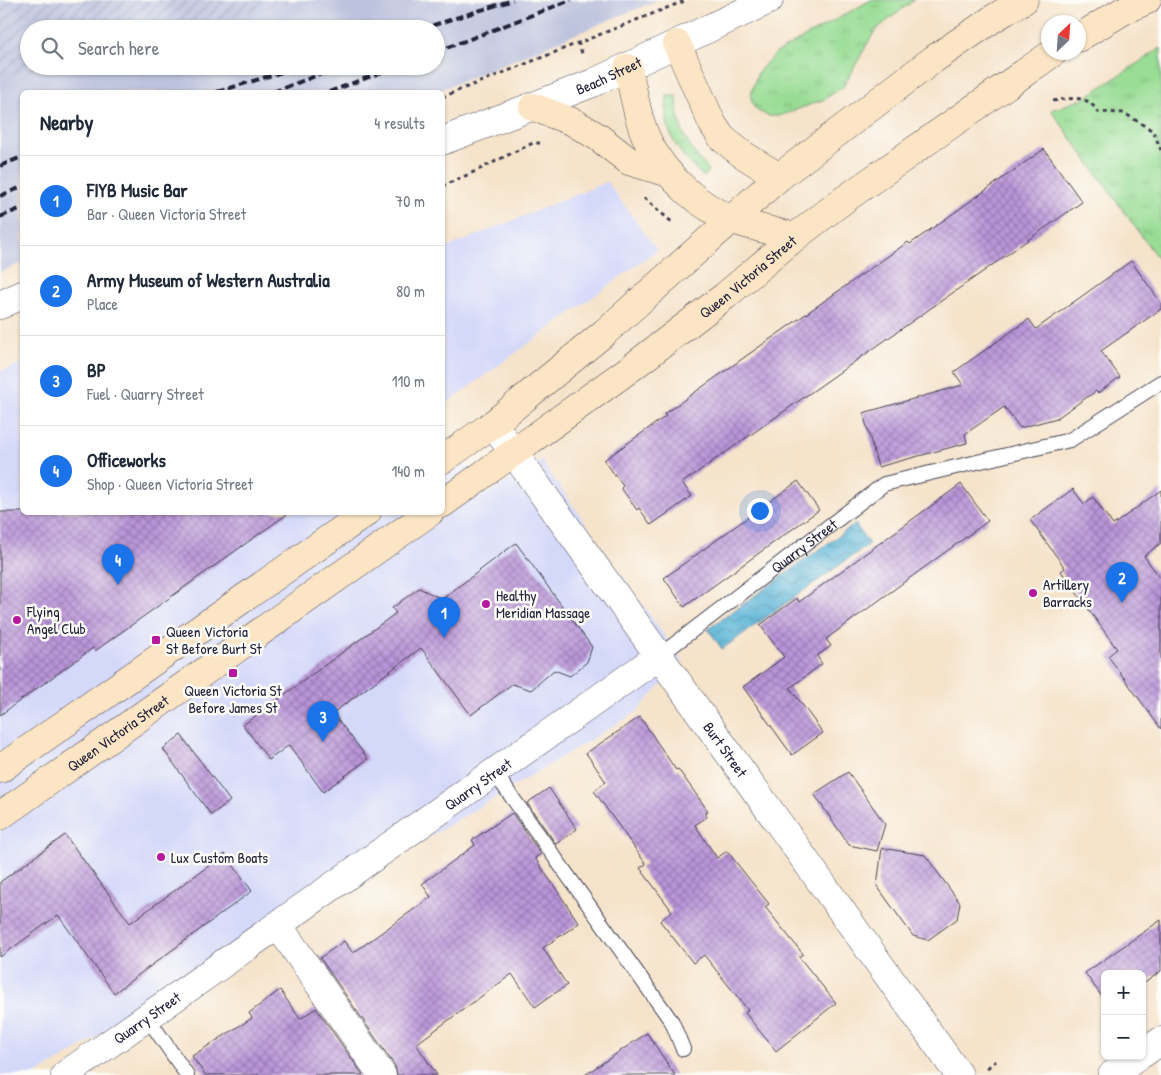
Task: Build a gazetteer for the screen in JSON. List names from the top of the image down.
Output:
{
  "streets": {
    "main road": ["Queen Victoria Street"],
    "street": ["Beach Street", "Quarry Street", "Burt Street"]
  },
  "crossings": [
    ["Queen Victoria Street", "Burt Street"],
    ["Quarry Street", "Burt Street"]
  ],
  "places": {
    "other": [
      "Artillery Barracks",
      "Healthy Meridian Massage",
      "Flying Angel Club",
      "Lux Custom Boats"
    ],
    "transit": ["Queen Victoria St Before Burt St", "Queen Victoria St Before James St"]
  },
  "north": "top right",
  "page": {
    "search": "Search here",
    "heading": ["Nearby", "4 results"],
    "list": [
      {
        "mark": "1",
        "name": "FIYB Music Bar",
        "note": "Bar · Queen Victoria Street",
        "value": "70 m"
      },
      {
        "mark": "2",
        "name": "Army Museum of Western Australia",
        "note": "Place",
        "value": "80 m"
      },
      {
        "mark": "3",
        "name": "BP",
        "note": "Fuel · Quarry Street",
        "value": "110 m"
      },
      {
        "mark": "4",
        "name": "Officeworks",
        "note": "Shop · Queen Victoria Street",
        "value": "140 m"
      }
    ],
    "pins": [
      "4",
      "2",
      "1",
      "3"
    ],
    "map_buttons": ["+", "−"]
  }
}
